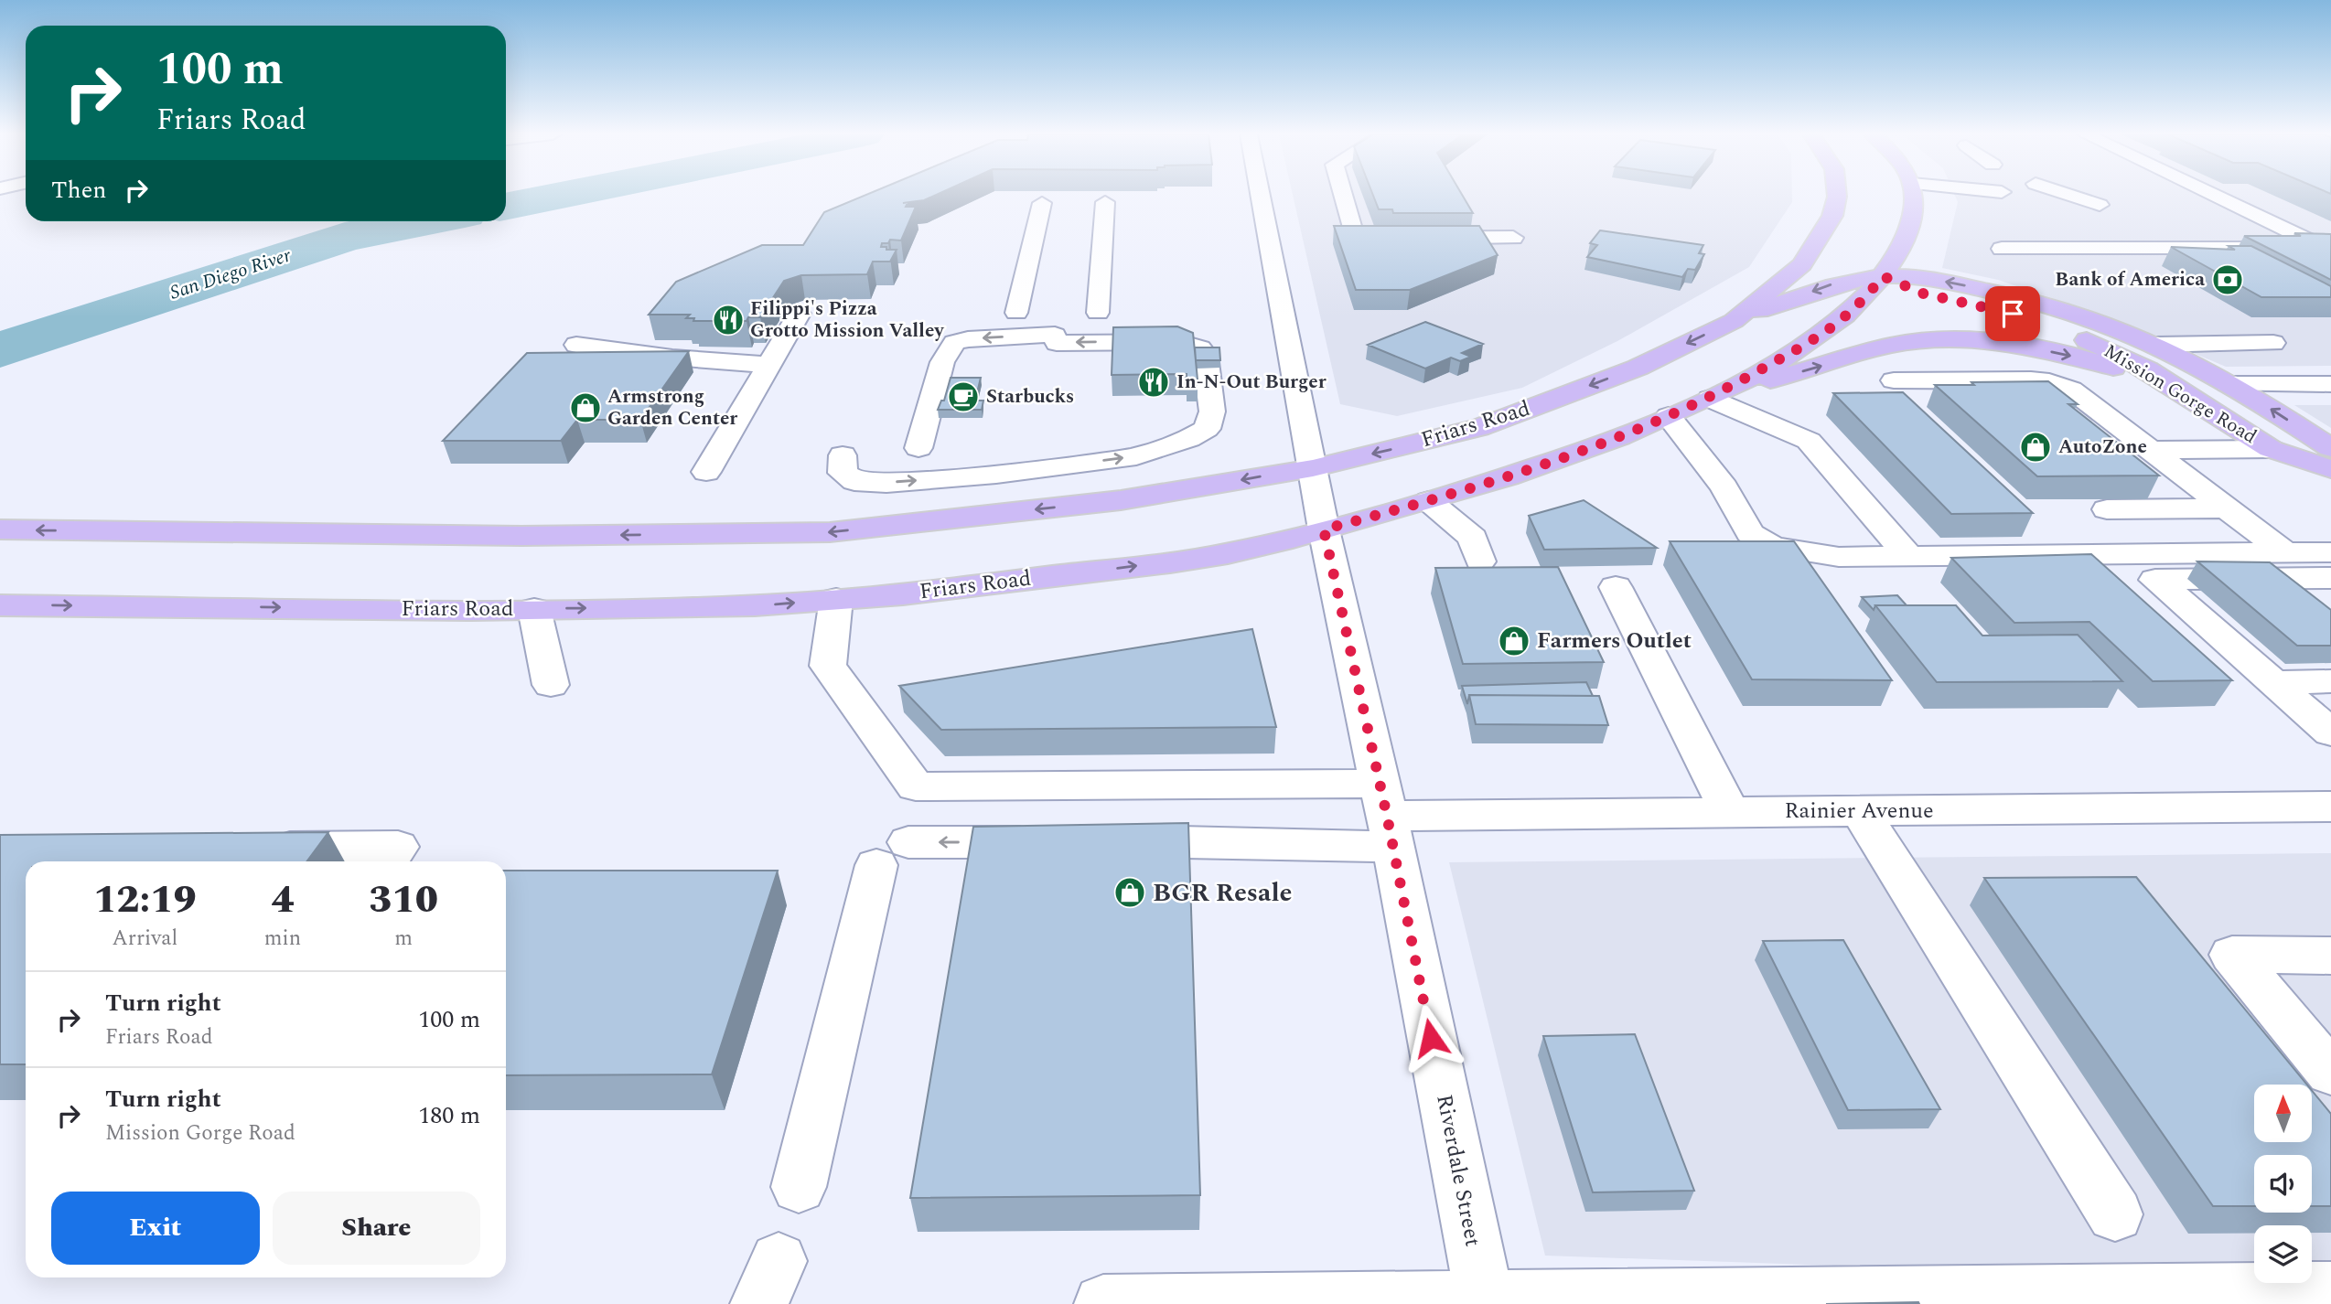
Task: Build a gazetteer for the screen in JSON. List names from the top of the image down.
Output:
{
  "streets": {
    "main road": ["Mission Gorge Road", "Friars Road"],
    "street": ["Rainier Avenue", "Riverdale Street"]
  },
  "crossings": [
    ["Mission Gorge Road", "Friars Road"],
    ["Friars Road", "Riverdale Street"],
    ["Rainier Avenue", "Riverdale Street"]
  ],
  "water": ["San Diego River"],
  "places": {
    "bank": ["Bank of America"],
    "restaurant": ["Filippi's Pizza Grotto Mission Valley", "In-N-Out Burger"],
    "cafe": ["Starbucks"],
    "shop": [
      "Armstrong Garden Center",
      "AutoZone",
      "Farmers Outlet",
      "BGR Resale"
    ]
  },
  "north": "top",
  "page": {
    "turn": ["100 m", "Friars Road"],
    "then": "Then",
    "eta": [
      "12:19",
      "Arrival",
      "4",
      "min",
      "310",
      "m"
    ],
    "list": [
      {
        "name": "Turn right",
        "note": "Friars Road",
        "value": "100 m"
      },
      {
        "name": "Turn right",
        "note": "Mission Gorge Road",
        "value": "180 m"
      }
    ],
    "buttons": ["Exit", "Share"]
  }
}
